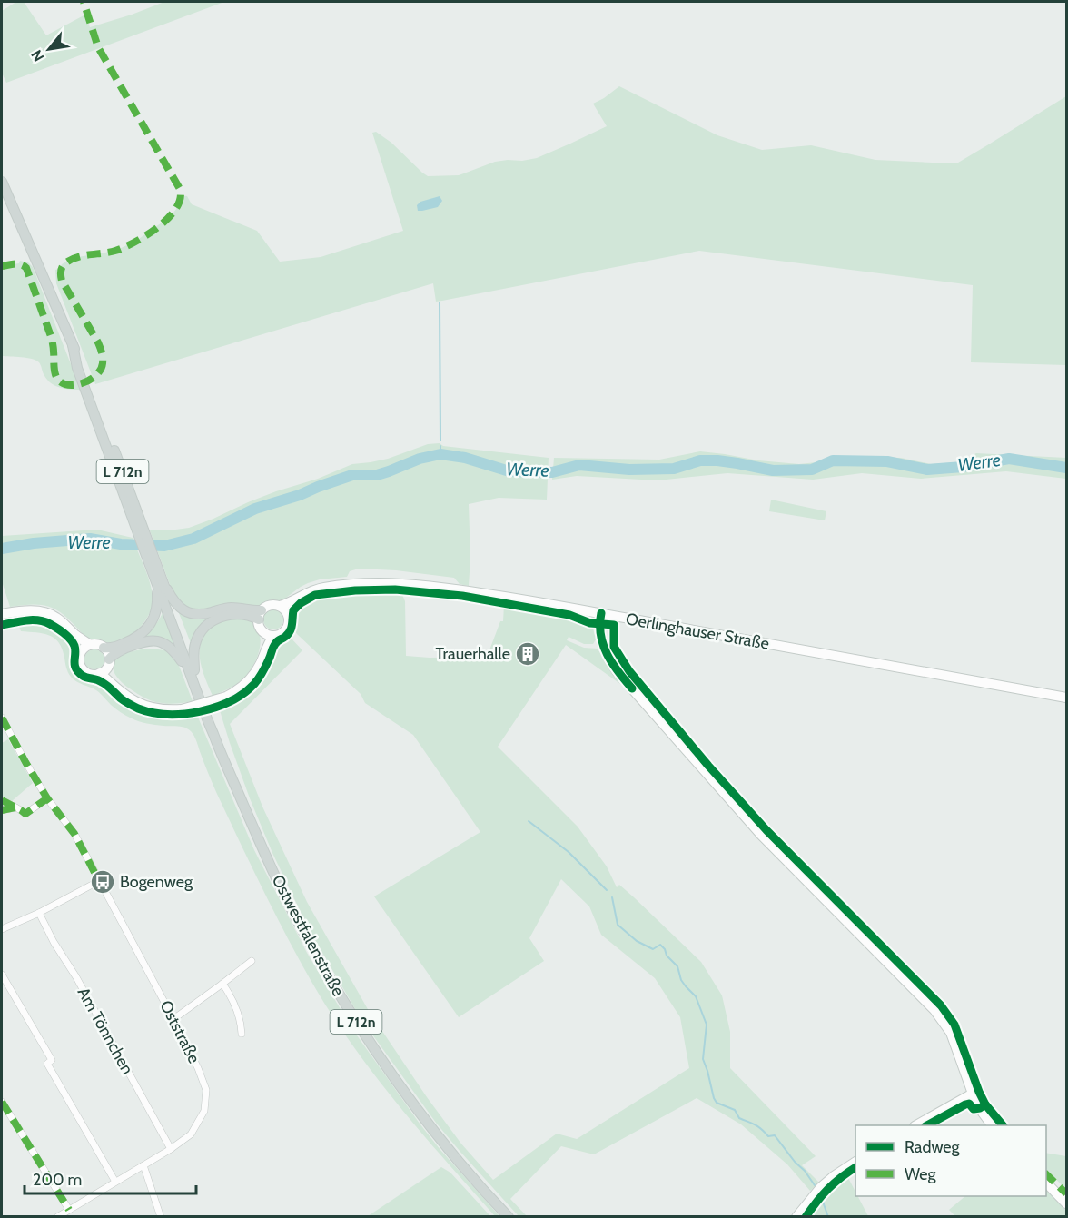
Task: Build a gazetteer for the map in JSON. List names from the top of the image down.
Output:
{
  "streets": {
    "main road": ["L 712n", "Oerlinghauser Straße", "Ostwestfalenstraße"],
    "street": ["Am Tönnchen", "Oststraße"]
  },
  "crossings": [
    ["L 712n", "Oerlinghauser Straße"],
    ["L 712n", "Ostwestfalenstraße"],
    ["Am Tönnchen", "Oststraße"]
  ],
  "water": ["Werre"],
  "places": {
    "building": ["Trauerhalle"],
    "bus stop": ["Bogenweg"]
  },
  "legend": ["Radweg", "Weg"],
  "scale_bar": "200 m",
  "north": "bottom left"
}
